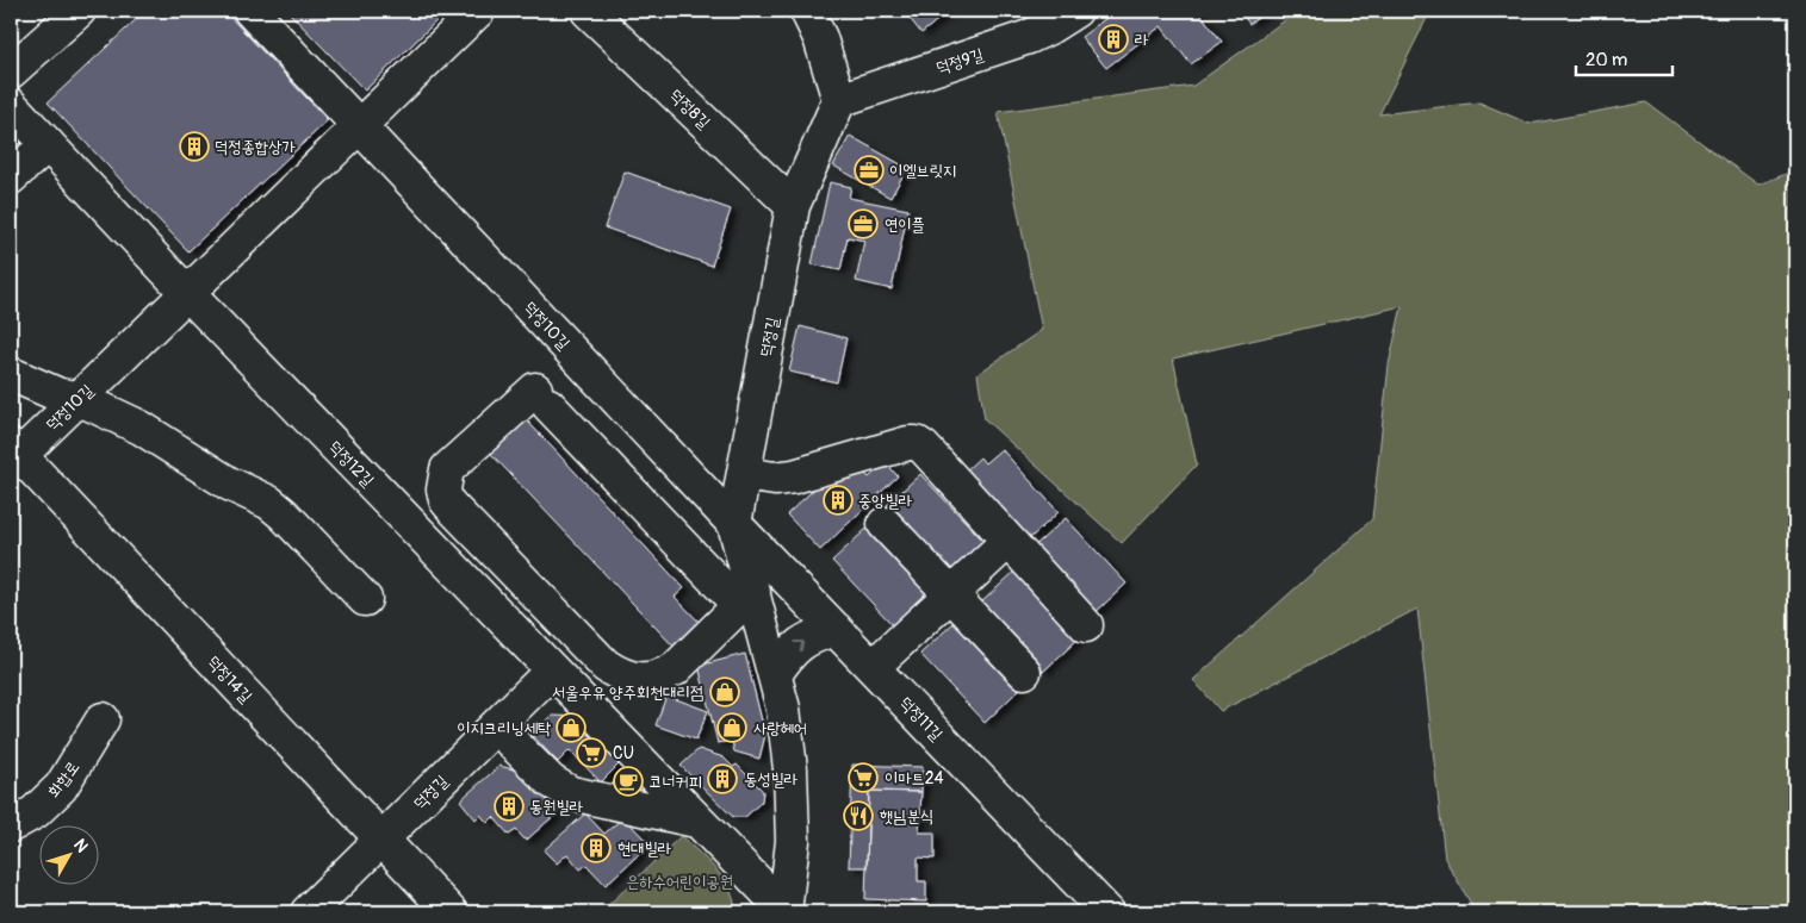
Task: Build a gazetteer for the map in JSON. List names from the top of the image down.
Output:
{
  "streets": {
    "street": [
      "덕정9길",
      "덕정8길",
      "덕정10길",
      "덕정길",
      "덕정12길",
      "덕정14길",
      "덕정11길",
      "화합로"
    ]
  },
  "crossings": [
    ["덕정9길", "덕정길"],
    ["덕정8길", "덕정길"],
    ["덕정10길", "덕정길"],
    ["덕정10길", "덕정12길"],
    ["덕정10길", "덕정14길"],
    ["덕정10길", "덕정11길"],
    ["덕정길", "덕정12길"],
    ["덕정길", "덕정14길"],
    ["덕정길", "덕정11길"]
  ],
  "parks": ["은하수어린이공원"],
  "places": {
    "building": [
      "라",
      "덕정종합상가",
      "중앙빌라",
      "동성빌라",
      "동원빌라",
      "현대빌라"
    ],
    "office": ["이엘브릿지", "연이플"],
    "shop": ["서울우유 양주회천대리점", "이지크리닝세탁", "사랑헤어"],
    "supermarket": ["CU", "이마트24"],
    "cafe": ["코너커피"],
    "restaurant": ["햇님분식"]
  },
  "scale_bar": "20 m",
  "north": "top right"
}
